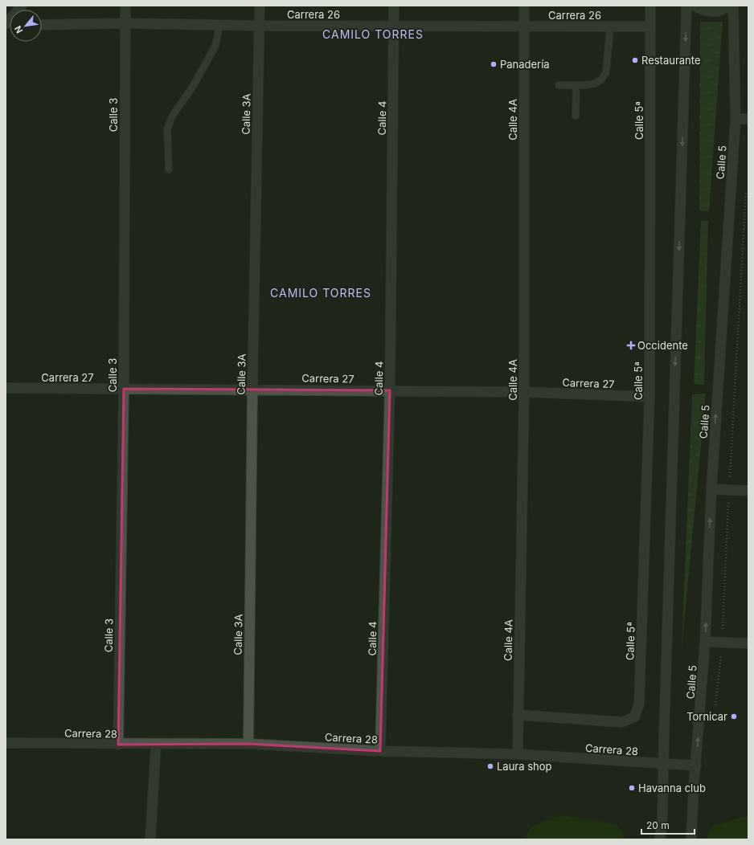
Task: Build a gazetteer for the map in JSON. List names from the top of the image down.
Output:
{
  "streets": {
    "street": [
      "Carrera 26",
      "Calle 3A",
      "Calle 3",
      "Calle 4",
      "Calle 4A",
      "Calle 5ª",
      "Calle 5",
      "Carrera 27",
      "Carrera 28"
    ]
  },
  "crossings": [
    ["Carrera 26", "Calle 3A"],
    ["Carrera 26", "Calle 3"],
    ["Carrera 26", "Calle 4"],
    ["Carrera 26", "Calle 4A"],
    ["Carrera 26", "Calle 5ª"],
    ["Calle 3A", "Carrera 27"],
    ["Calle 3A", "Carrera 28"],
    ["Calle 3", "Carrera 27"],
    ["Calle 3", "Carrera 28"],
    ["Calle 4", "Carrera 27"],
    ["Calle 4", "Carrera 28"],
    ["Calle 4A", "Calle 5ª"],
    ["Calle 4A", "Carrera 27"],
    ["Calle 4A", "Carrera 28"],
    ["Calle 5ª", "Carrera 27"],
    ["Calle 5", "Carrera 28"]
  ],
  "districts": ["CAMILO TORRES", "CAMILO TORRES"],
  "places": {
    "other": [
      "Restaurante",
      "Panadería",
      "Tornicar",
      "Laura shop",
      "Havanna club"
    ],
    "health": ["Occidente"]
  },
  "scale_bar": "20 m",
  "north": "bottom left"
}
